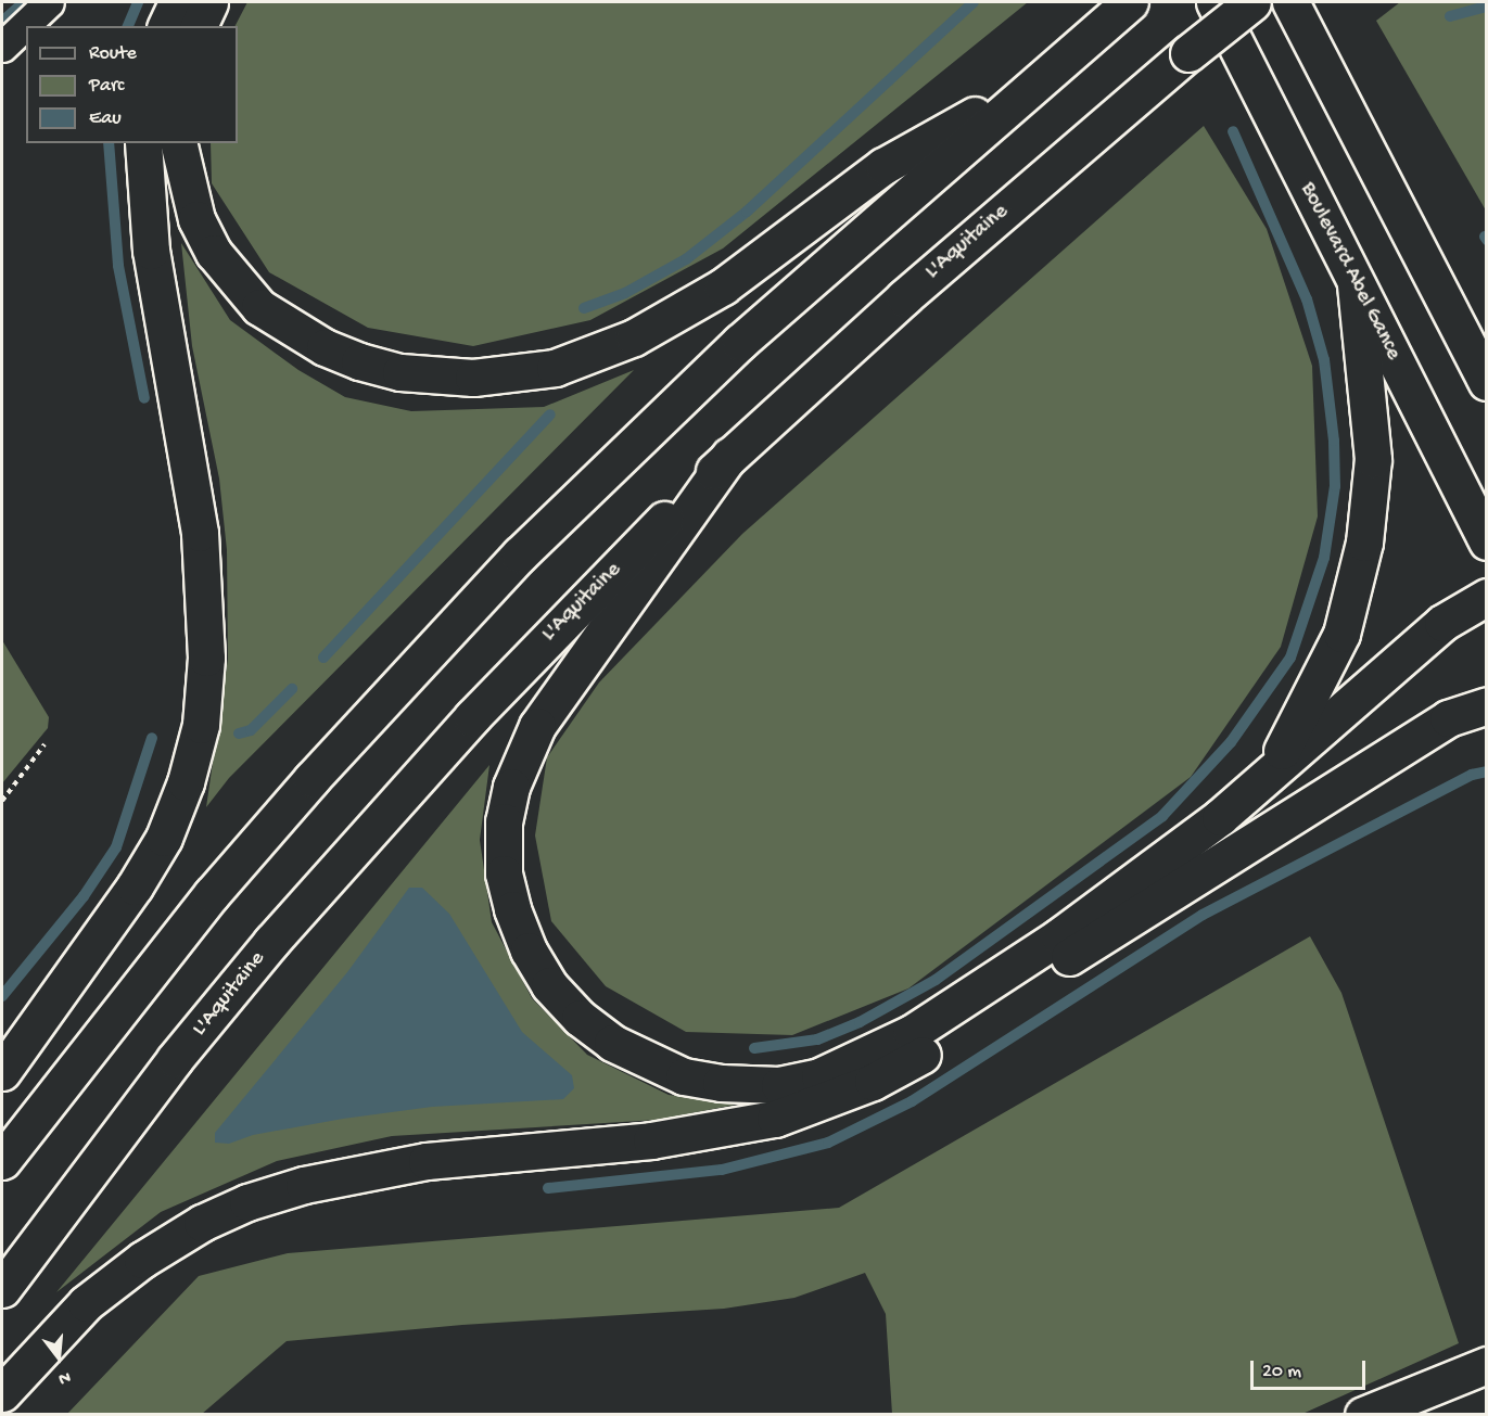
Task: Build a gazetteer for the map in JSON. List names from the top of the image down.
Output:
{
  "streets": {
    "main road": ["L'Aquitaine", "Boulevard Abel Gance"]
  },
  "legend": ["Route", "Parc", "Eau"],
  "scale_bar": "20 m",
  "north": "bottom"
}
